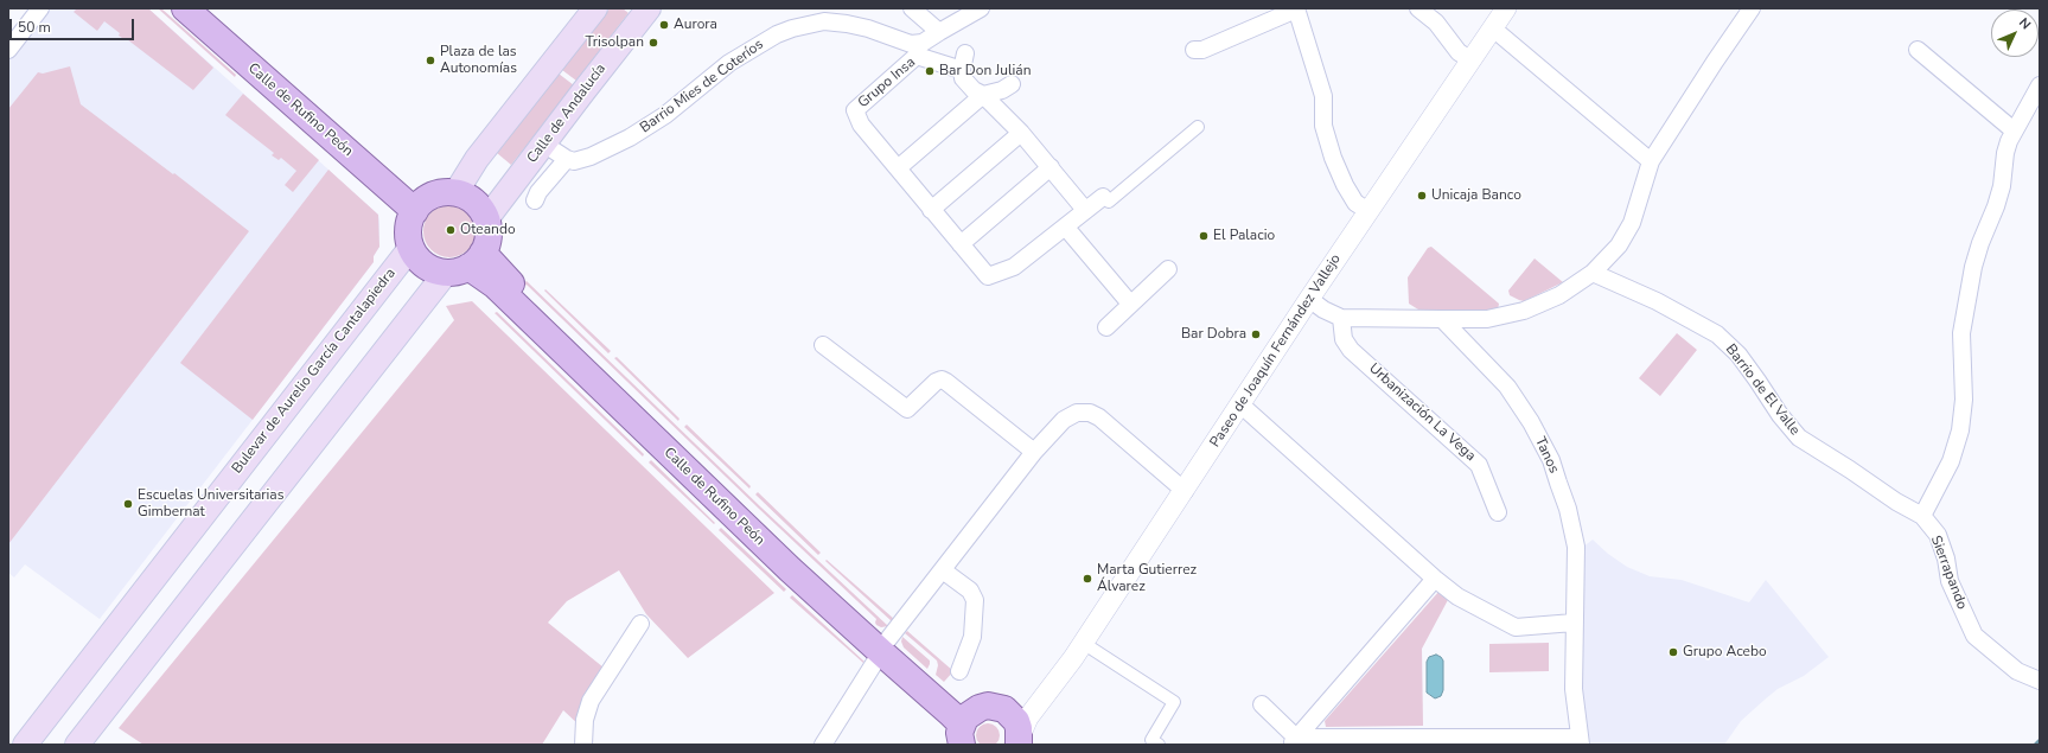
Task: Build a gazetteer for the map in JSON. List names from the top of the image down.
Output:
{
  "streets": {
    "main road": ["Calle de Rufino Peón", "Calle de Andalucía", "Bulevar de Aurelio García Cantalapiedra"],
    "street": [
      "Grupo Insa",
      "Barrio Mies de Coteríos",
      "Paseo de Joaquín Fernández Vallejo",
      "Barrio de El Valle",
      "Urbanización La Vega",
      "Tanos",
      "Sierrapando"
    ]
  },
  "crossings": [
    ["Calle de Rufino Peón", "Calle de Andalucía"],
    ["Calle de Rufino Peón", "Bulevar de Aurelio García Cantalapiedra"],
    ["Calle de Andalucía", "Bulevar de Aurelio García Cantalapiedra"],
    ["Barrio de El Valle", "Sierrapando"]
  ],
  "places": [
    "Aurora",
    "Trisolpan",
    "Plaza de las Autonomías",
    "Bar Don Julián",
    "Unicaja Banco",
    "Oteando",
    "El Palacio",
    "Bar Dobra",
    "Escuelas Universitarias Gimbernat",
    "Marta Gutierrez Álvarez",
    "Grupo Acebo"
  ],
  "scale_bar": "50 m",
  "north": "top right"
}
